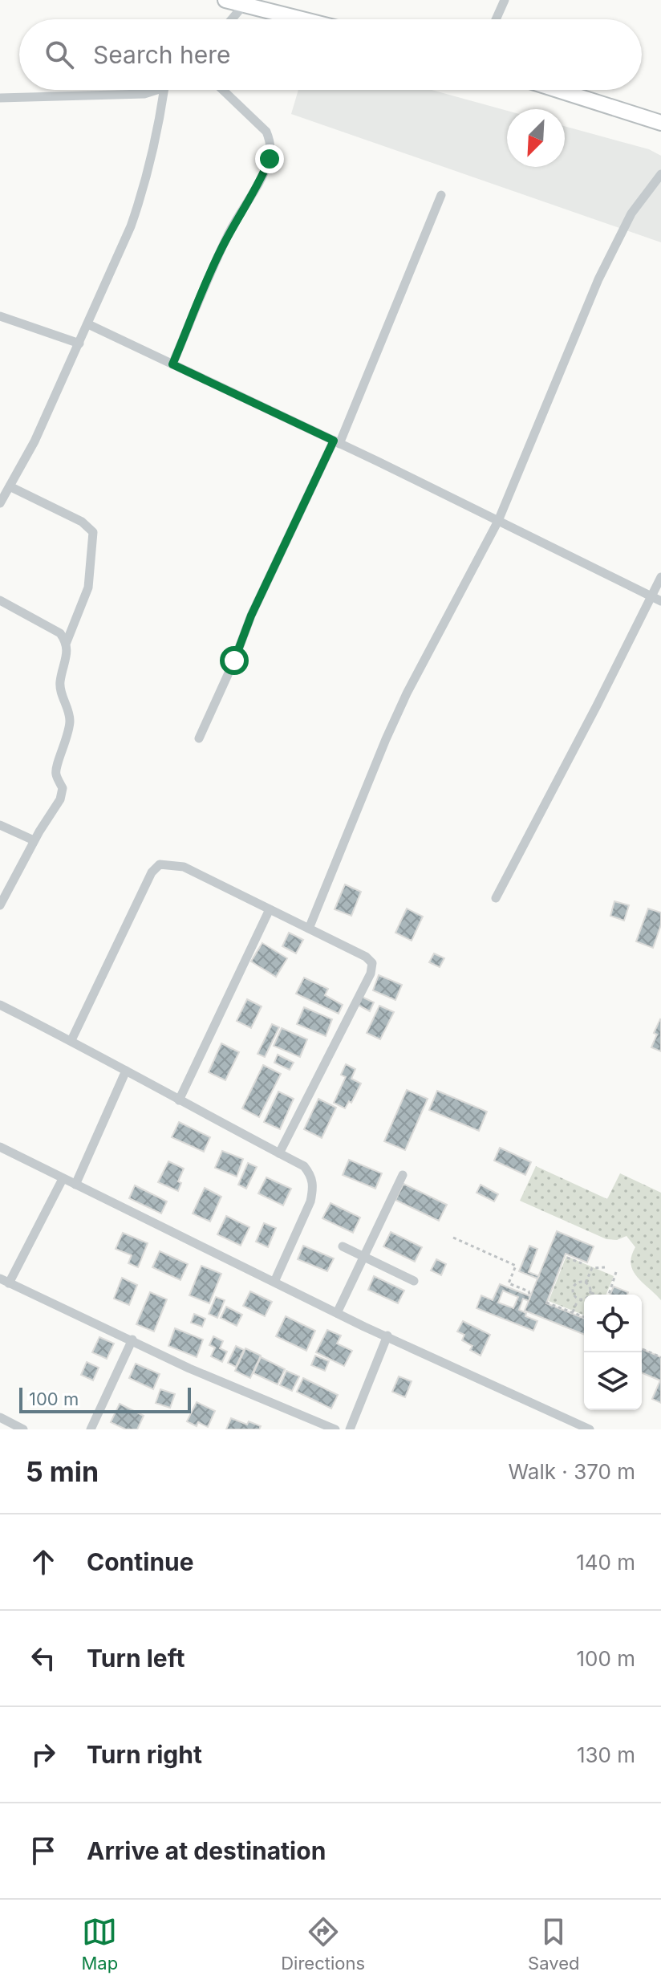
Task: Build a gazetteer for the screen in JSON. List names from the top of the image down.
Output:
{
  "scale_bar": "100 m",
  "north": "bottom left",
  "page": {
    "search": "Search here",
    "scale": "100 m",
    "heading": ["5 min", "Walk · 370 m"],
    "list": [
      ["Continue", "140 m"],
      ["Turn left", "100 m"],
      ["Turn right", "130 m"],
      "Arrive at destination"
    ],
    "nav": ["Map", "Directions", "Saved"]
  }
}
